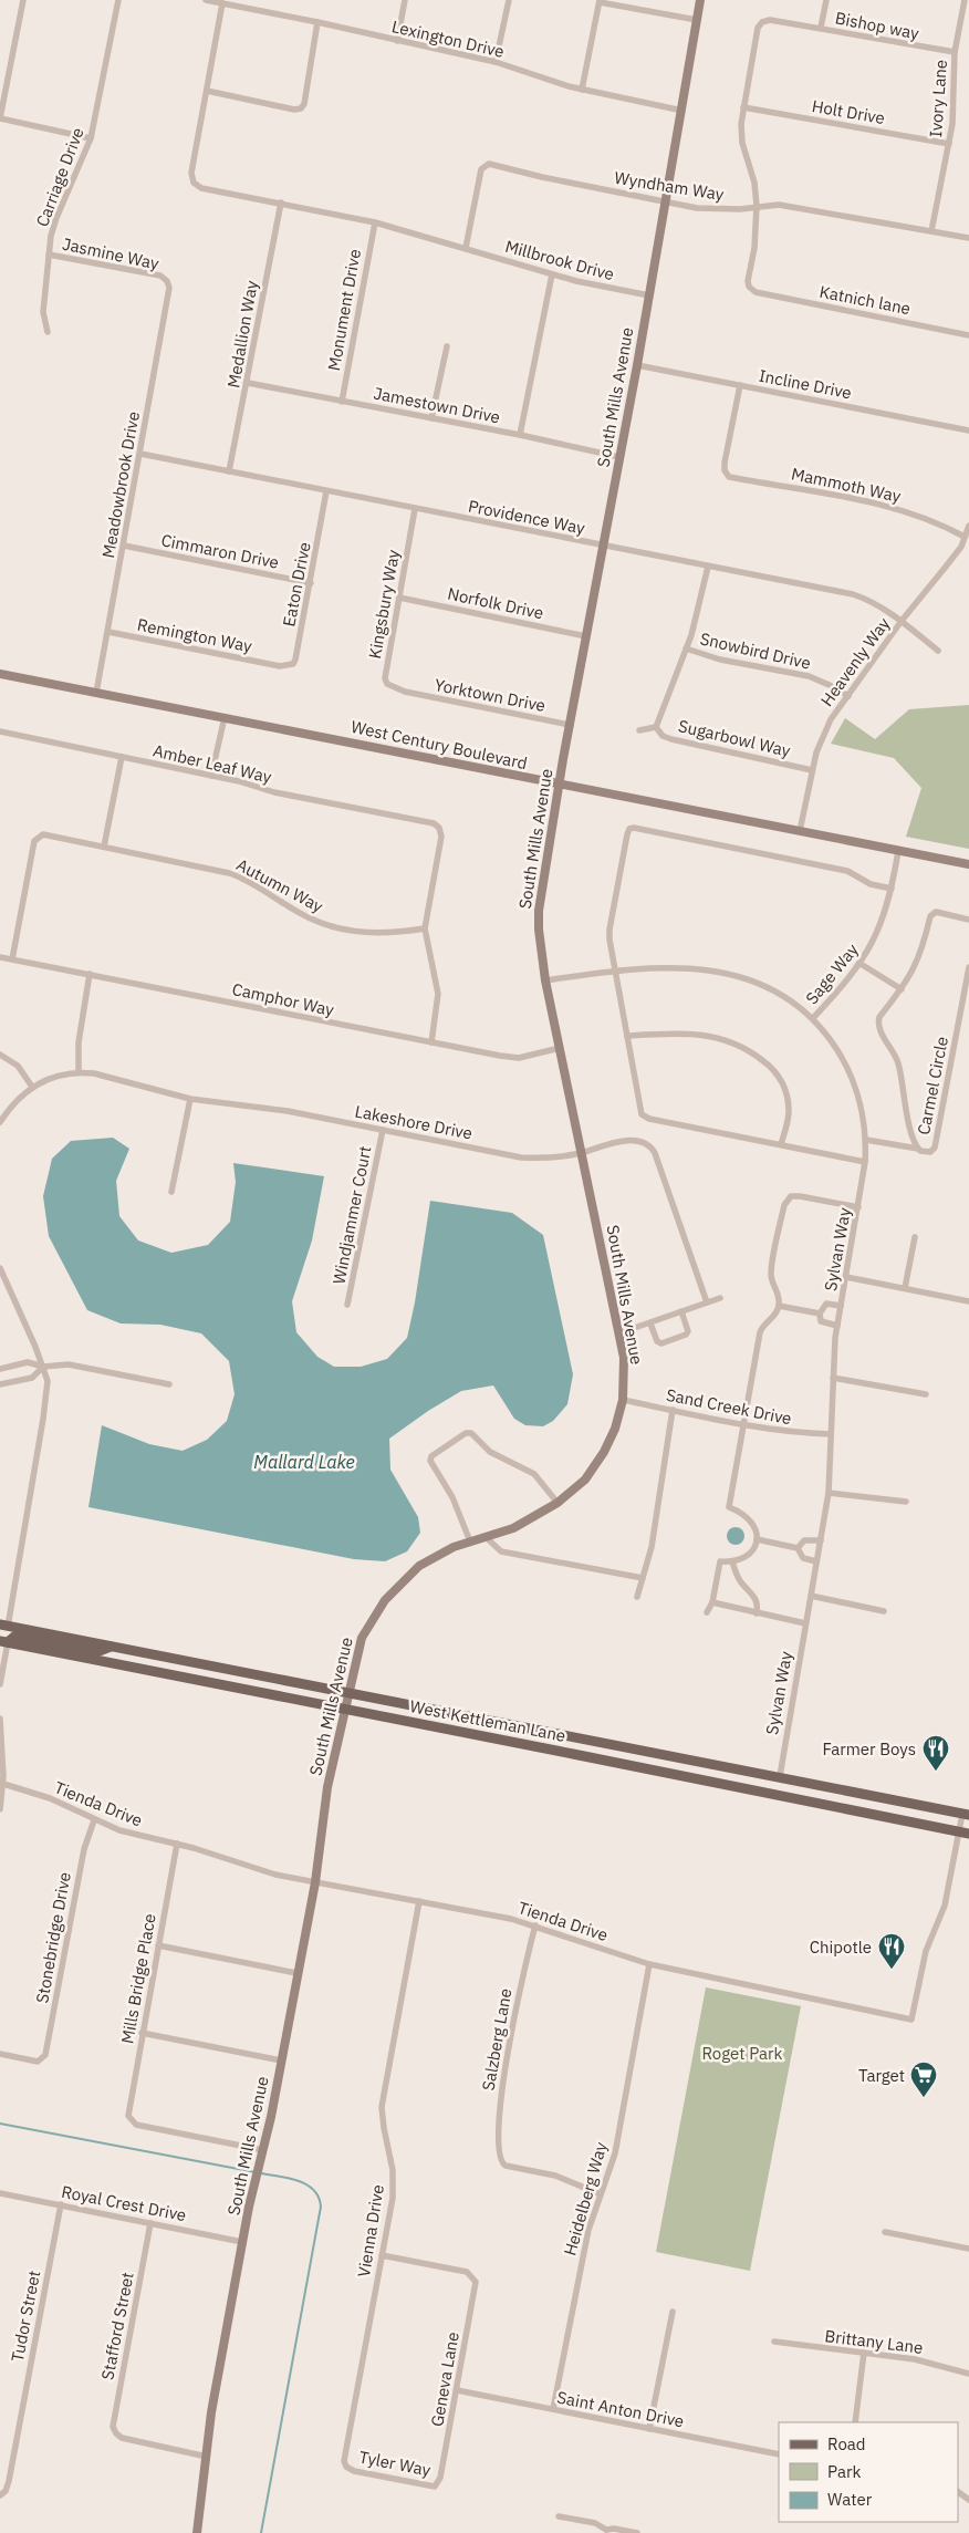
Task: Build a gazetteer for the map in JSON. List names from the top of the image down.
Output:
{
  "streets": {
    "main road": ["West Kettleman Lane"],
    "street": [
      "Bishop way",
      "Lexington Drive",
      "Ivory Lane",
      "Holt Drive",
      "Carriage Drive",
      "Wyndham Way",
      "Jasmine Way",
      "Millbrook Drive",
      "Katnich lane",
      "Monument Drive",
      "Medallion Way",
      "Incline Drive",
      "South Mills Avenue",
      "Jamestown Drive",
      "Meadowbrook Drive",
      "Mammoth Way",
      "Providence Way",
      "Cimmaron Drive",
      "Eaton Drive",
      "Norfolk Drive",
      "Kingsbury Way",
      "Remington Way",
      "Snowbird Drive",
      "Heavenly Way",
      "Yorktown Drive",
      "Sugarbowl Way",
      "West Century Boulevard",
      "Amber Leaf Way",
      "Autumn Way",
      "Sage Way",
      "Camphor Way",
      "Carmel Circle",
      "Lakeshore Drive",
      "Windjammer Court",
      "Sylvan Way",
      "Sand Creek Drive",
      "Tienda Drive",
      "Stonebridge Drive",
      "Mills Bridge Place",
      "Salzberg Lane",
      "Heidelberg Way",
      "Royal Crest Drive",
      "Vienna Drive",
      "Tudor Street",
      "Stafford Street",
      "Brittany Lane",
      "Geneva Lane",
      "Saint Anton Drive",
      "Tyler Way"
    ]
  },
  "crossings": [
    ["Bishop way", "Ivory Lane"],
    ["Bishop way", "Holt Drive"],
    ["Lexington Drive", "South Mills Avenue"],
    ["Ivory Lane", "Holt Drive"],
    ["Ivory Lane", "Wyndham Way"],
    ["Carriage Drive", "Jasmine Way"],
    ["Wyndham Way", "Millbrook Drive"],
    ["Wyndham Way", "Katnich lane"],
    ["Wyndham Way", "South Mills Avenue"],
    ["Jasmine Way", "Meadowbrook Drive"],
    ["Millbrook Drive", "Monument Drive"],
    ["Millbrook Drive", "Medallion Way"],
    ["Millbrook Drive", "South Mills Avenue"],
    ["Monument Drive", "Jamestown Drive"],
    ["Medallion Way", "Jamestown Drive"],
    ["Medallion Way", "Providence Way"],
    ["Incline Drive", "South Mills Avenue"],
    ["Incline Drive", "Mammoth Way"],
    ["South Mills Avenue", "Jamestown Drive"],
    ["South Mills Avenue", "Providence Way"],
    ["South Mills Avenue", "Norfolk Drive"],
    ["South Mills Avenue", "Yorktown Drive"],
    ["South Mills Avenue", "West Century Boulevard"],
    ["South Mills Avenue", "Camphor Way"],
    ["South Mills Avenue", "Lakeshore Drive"],
    ["South Mills Avenue", "Sylvan Way"],
    ["South Mills Avenue", "Sand Creek Drive"],
    ["South Mills Avenue", "West Kettleman Lane"],
    ["South Mills Avenue", "Tienda Drive"],
    ["South Mills Avenue", "Mills Bridge Place"],
    ["South Mills Avenue", "Royal Crest Drive"],
    ["South Mills Avenue", "Stafford Street"],
    ["Meadowbrook Drive", "Providence Way"],
    ["Meadowbrook Drive", "Cimmaron Drive"],
    ["Meadowbrook Drive", "Remington Way"],
    ["Meadowbrook Drive", "West Century Boulevard"],
    ["Mammoth Way", "Heavenly Way"],
    ["Providence Way", "Eaton Drive"],
    ["Providence Way", "Kingsbury Way"],
    ["Providence Way", "Heavenly Way"],
    ["Cimmaron Drive", "Eaton Drive"],
    ["Eaton Drive", "Remington Way"],
    ["Norfolk Drive", "Kingsbury Way"],
    ["Kingsbury Way", "Yorktown Drive"],
    ["Snowbird Drive", "Heavenly Way"],
    ["Heavenly Way", "Sugarbowl Way"],
    ["Heavenly Way", "West Century Boulevard"],
    ["West Century Boulevard", "Sage Way"],
    ["Amber Leaf Way", "Autumn Way"],
    ["Autumn Way", "Camphor Way"],
    ["Sage Way", "Sylvan Way"],
    ["Lakeshore Drive", "Windjammer Court"],
    ["Sylvan Way", "Sand Creek Drive"],
    ["Sylvan Way", "West Kettleman Lane"],
    ["West Kettleman Lane", "Tienda Drive"],
    ["Tienda Drive", "Stonebridge Drive"],
    ["Tienda Drive", "Mills Bridge Place"],
    ["Tienda Drive", "Salzberg Lane"],
    ["Tienda Drive", "Heidelberg Way"],
    ["Tienda Drive", "Vienna Drive"],
    ["Salzberg Lane", "Heidelberg Way"],
    ["Heidelberg Way", "Saint Anton Drive"],
    ["Royal Crest Drive", "Tudor Street"],
    ["Royal Crest Drive", "Stafford Street"],
    ["Vienna Drive", "Geneva Lane"],
    ["Vienna Drive", "Tyler Way"],
    ["Geneva Lane", "Saint Anton Drive"],
    ["Geneva Lane", "Tyler Way"]
  ],
  "water": ["Mallard Lake"],
  "parks": ["Roget Park"],
  "places": {
    "restaurant": ["Farmer Boys", "Chipotle"],
    "supermarket": ["Target"]
  },
  "legend": ["Road", "Park", "Water"]
}
